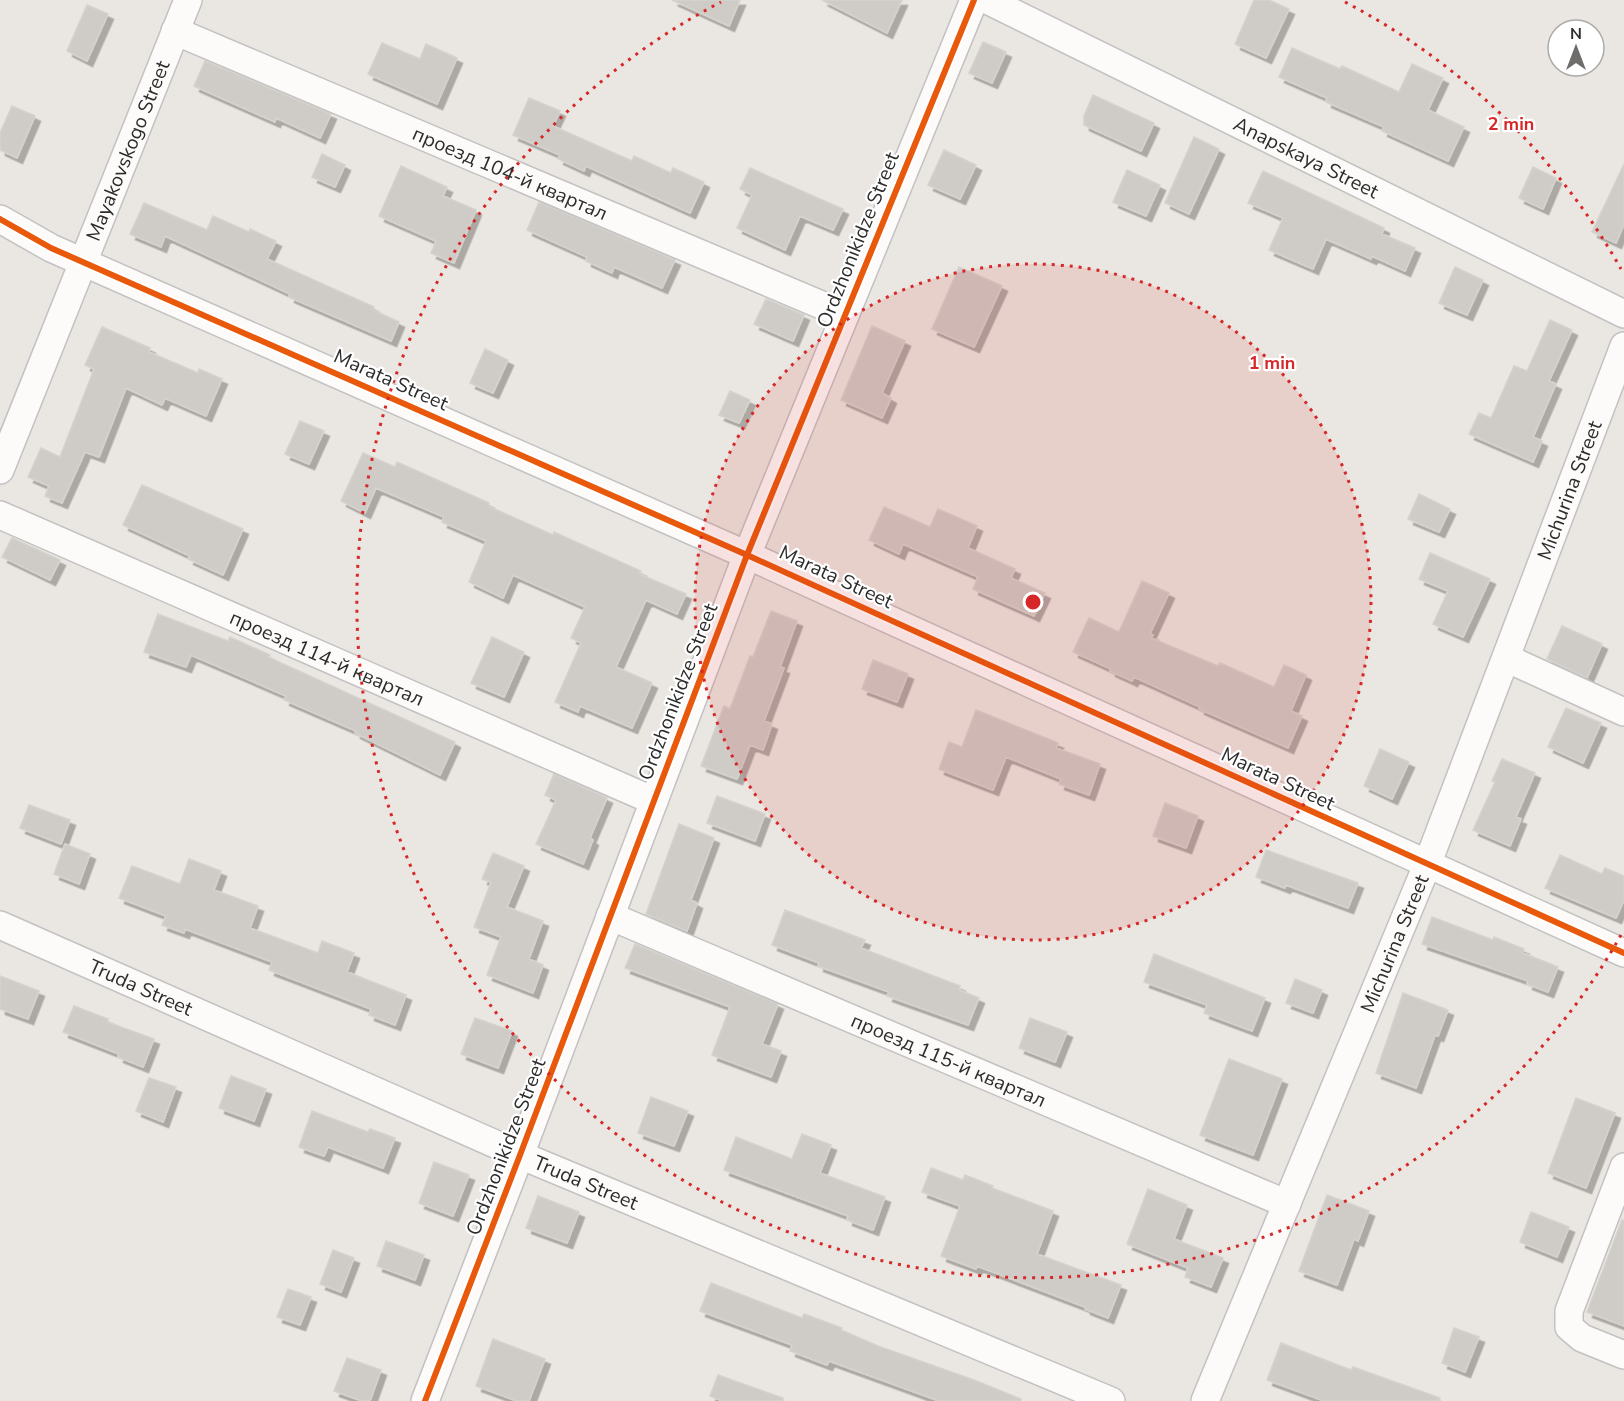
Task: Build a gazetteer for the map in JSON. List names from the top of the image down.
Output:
{
  "streets": {
    "street": [
      "Mayakovskogo Street",
      "Anapskaya Street",
      "проезд 104-й квартал",
      "Ordzhonikidze Street",
      "Marata Street",
      "Michurina Street",
      "проезд 114-й квартал",
      "Truda Street",
      "проезд 115-й квартал"
    ]
  },
  "crossings": [
    ["Mayakovskogo Street", "проезд 104-й квартал"],
    ["Mayakovskogo Street", "Marata Street"],
    ["проезд 104-й квартал", "Ordzhonikidze Street"],
    ["Ordzhonikidze Street", "Marata Street"],
    ["Ordzhonikidze Street", "проезд 114-й квартал"],
    ["Ordzhonikidze Street", "Truda Street"],
    ["Ordzhonikidze Street", "проезд 115-й квартал"],
    ["Marata Street", "Michurina Street"],
    ["Michurina Street", "проезд 115-й квартал"]
  ],
  "north": "top",
  "rings": ["2 min", "1 min"]
}
